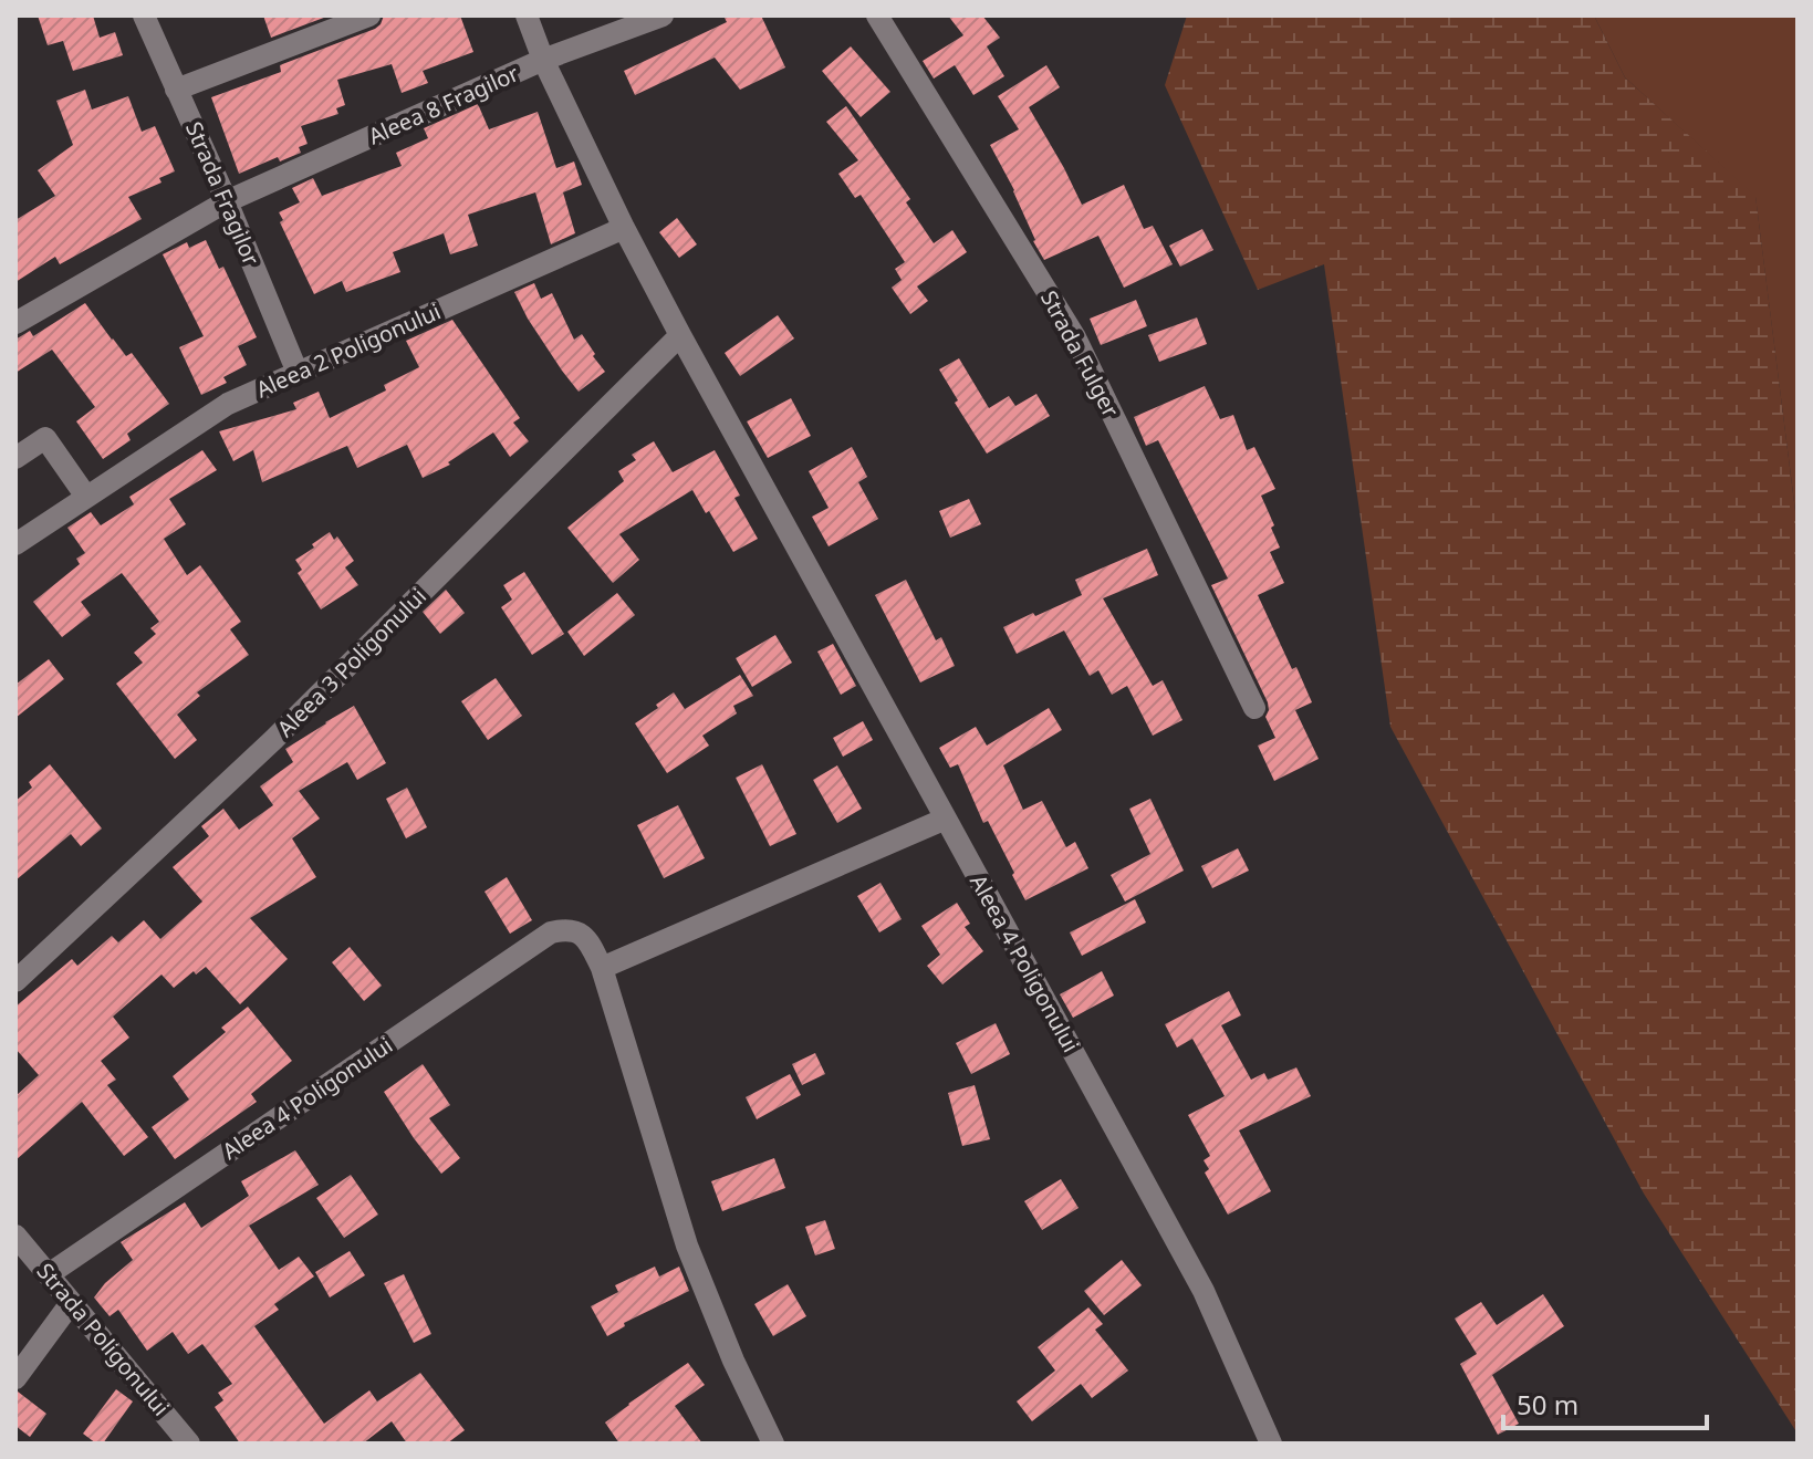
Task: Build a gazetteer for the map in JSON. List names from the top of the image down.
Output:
{
  "streets": {
    "street": [
      "Aleea 8 Fragilor",
      "Strada Fragilor",
      "Aleea 2 Poligonului",
      "Strada Fulger",
      "Aleea 3 Poligonului",
      "Aleea 4 Poligonului",
      "Strada Poligonului"
    ]
  },
  "crossings": [
    ["Aleea 8 Fragilor", "Strada Fragilor"],
    ["Aleea 8 Fragilor", "Aleea 4 Poligonului"],
    ["Strada Fragilor", "Aleea 2 Poligonului"],
    ["Aleea 2 Poligonului", "Aleea 4 Poligonului"],
    ["Aleea 3 Poligonului", "Aleea 4 Poligonului"],
    ["Aleea 4 Poligonului", "Strada Poligonului"]
  ],
  "scale_bar": "50 m"
}
